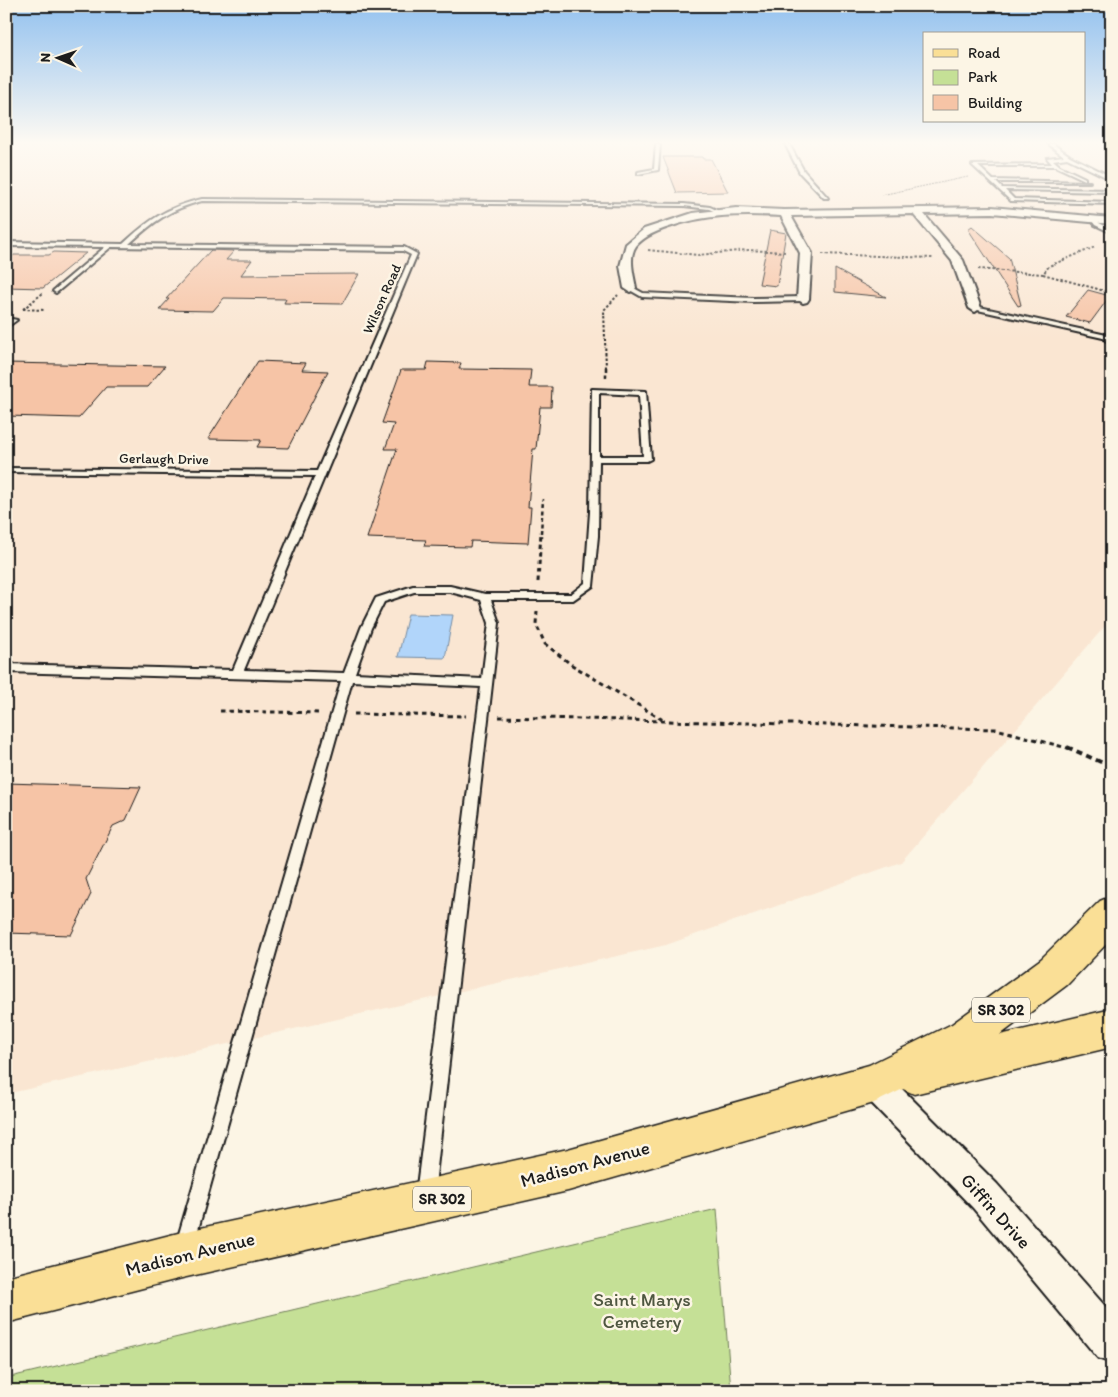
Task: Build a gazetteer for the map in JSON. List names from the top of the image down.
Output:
{
  "streets": {
    "main road": ["SR 302", "Madison Avenue"],
    "street": ["Giffin Drive"],
    "lane": ["Wilson Road", "Gerlaugh Drive"]
  },
  "crossings": [
    ["Wilson Road", "Gerlaugh Drive"],
    ["Madison Avenue", "Giffin Drive"]
  ],
  "parks": ["Saint Marys Cemetery"],
  "legend": ["Road", "Park", "Building"],
  "north": "left"
}
